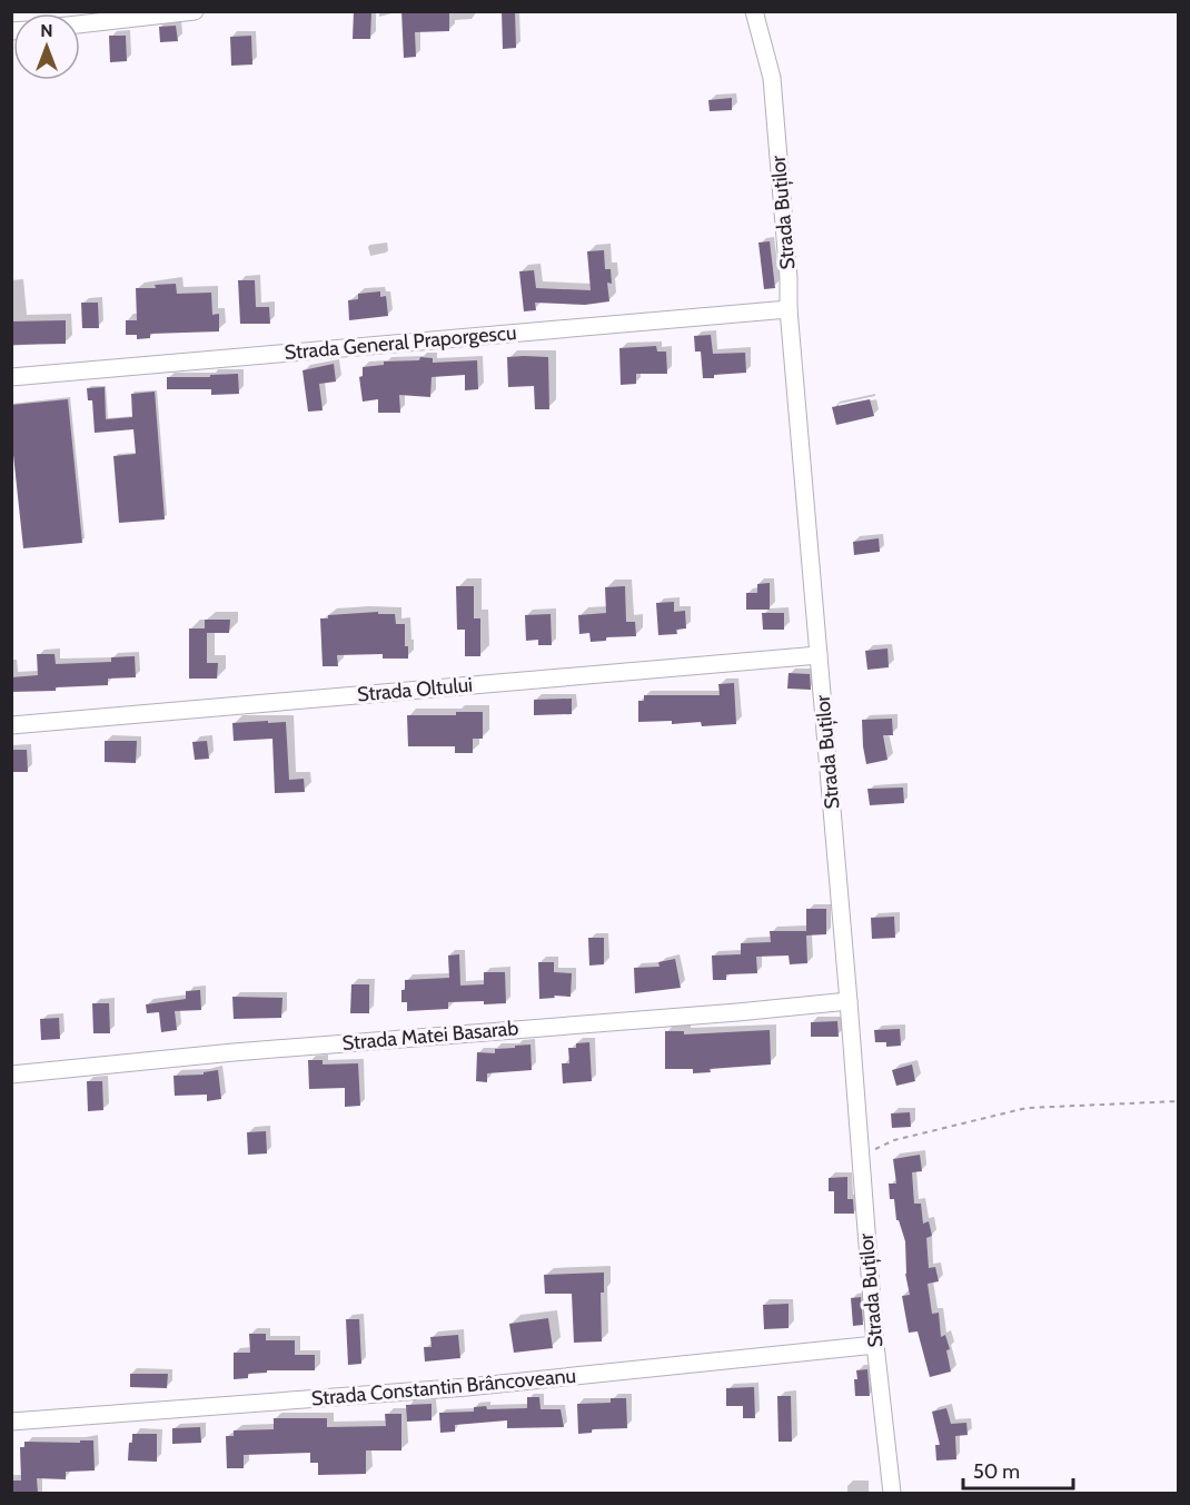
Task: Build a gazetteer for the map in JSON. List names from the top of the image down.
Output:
{
  "streets": {
    "street": [
      "Strada Buților",
      "Strada General Praporgescu",
      "Strada Oltului",
      "Strada Matei Basarab",
      "Strada Constantin Brâncoveanu"
    ]
  },
  "crossings": [
    ["Strada Buților", "Strada General Praporgescu"],
    ["Strada Buților", "Strada Oltului"],
    ["Strada Buților", "Strada Matei Basarab"],
    ["Strada Buților", "Strada Constantin Brâncoveanu"]
  ],
  "scale_bar": "50 m",
  "north": "top"
}
